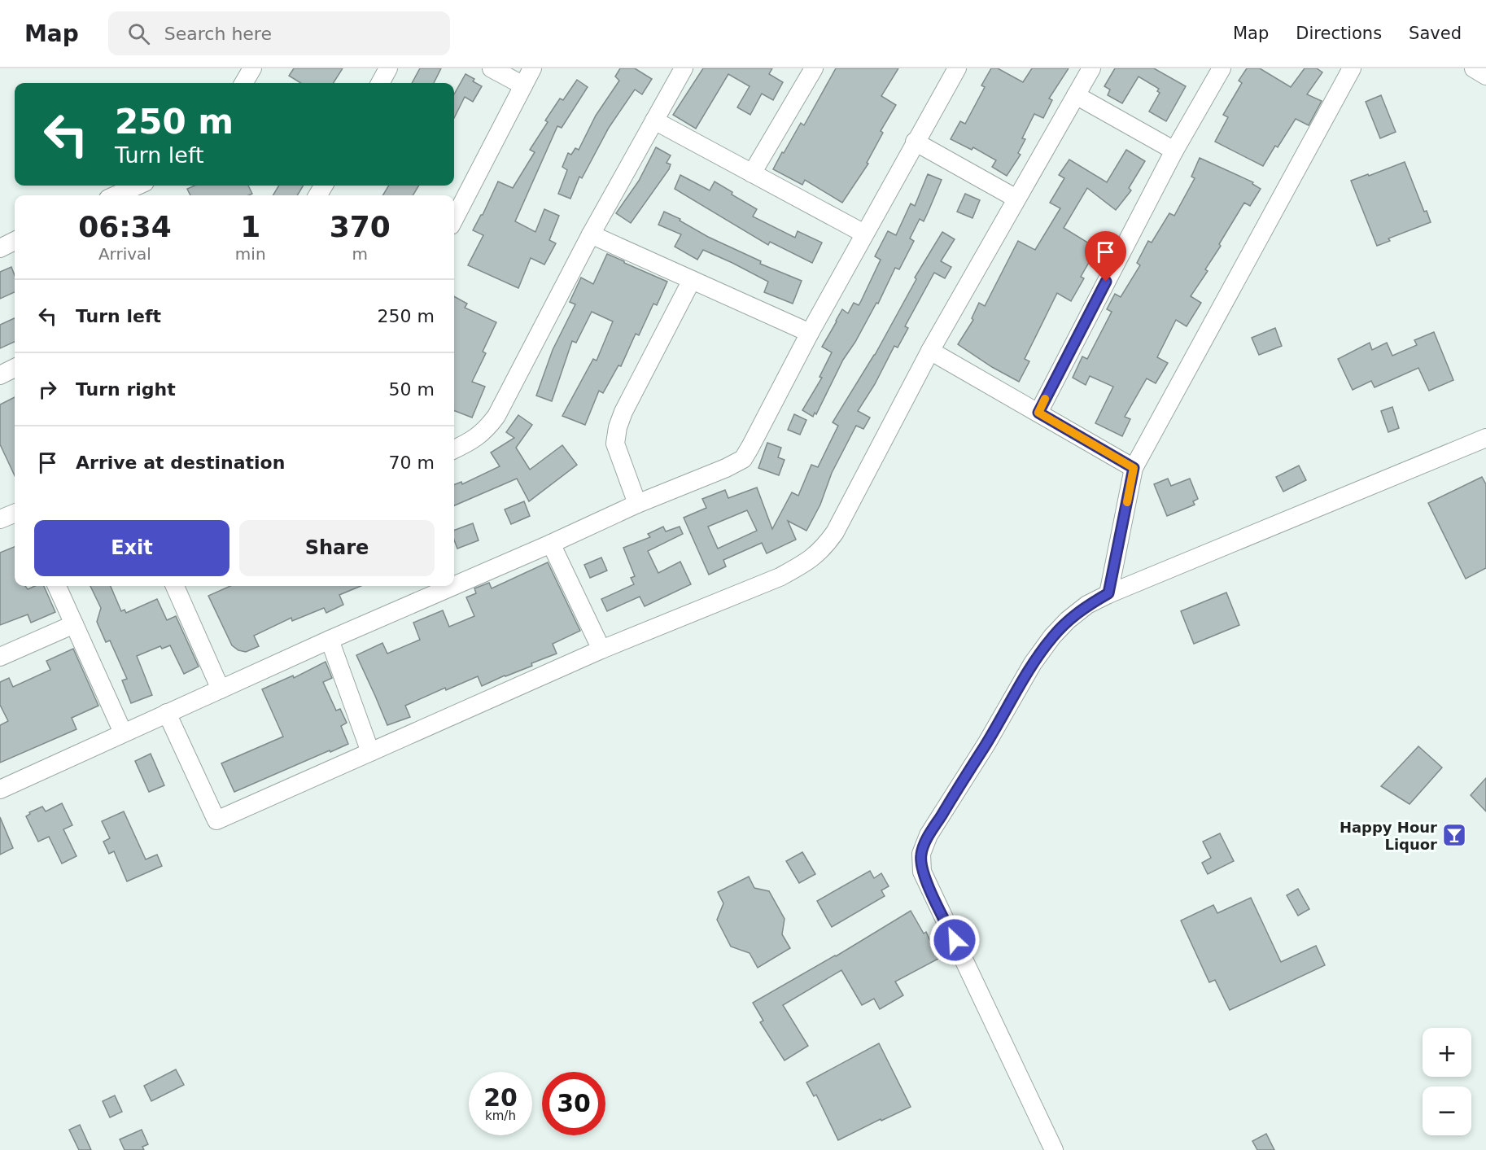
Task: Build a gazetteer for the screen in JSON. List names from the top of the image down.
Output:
{
  "places": {
    "bar": ["Happy Hour Liquor"]
  },
  "page": {
    "header": "Map",
    "search": "Search here",
    "nav": ["Map", "Directions", "Saved"],
    "turn": ["250 m", "Turn left"],
    "eta": [
      "06:34",
      "Arrival",
      "1",
      "min",
      "370",
      "m"
    ],
    "list": [
      {
        "name": "Turn left",
        "value": "250 m"
      },
      {
        "name": "Turn right",
        "value": "50 m"
      },
      {
        "name": "Arrive at destination",
        "value": "70 m"
      }
    ],
    "buttons": ["Exit", "Share"],
    "map_buttons": ["+", "−"],
    "speed": "20 km/h",
    "limit": "30"
  }
}
